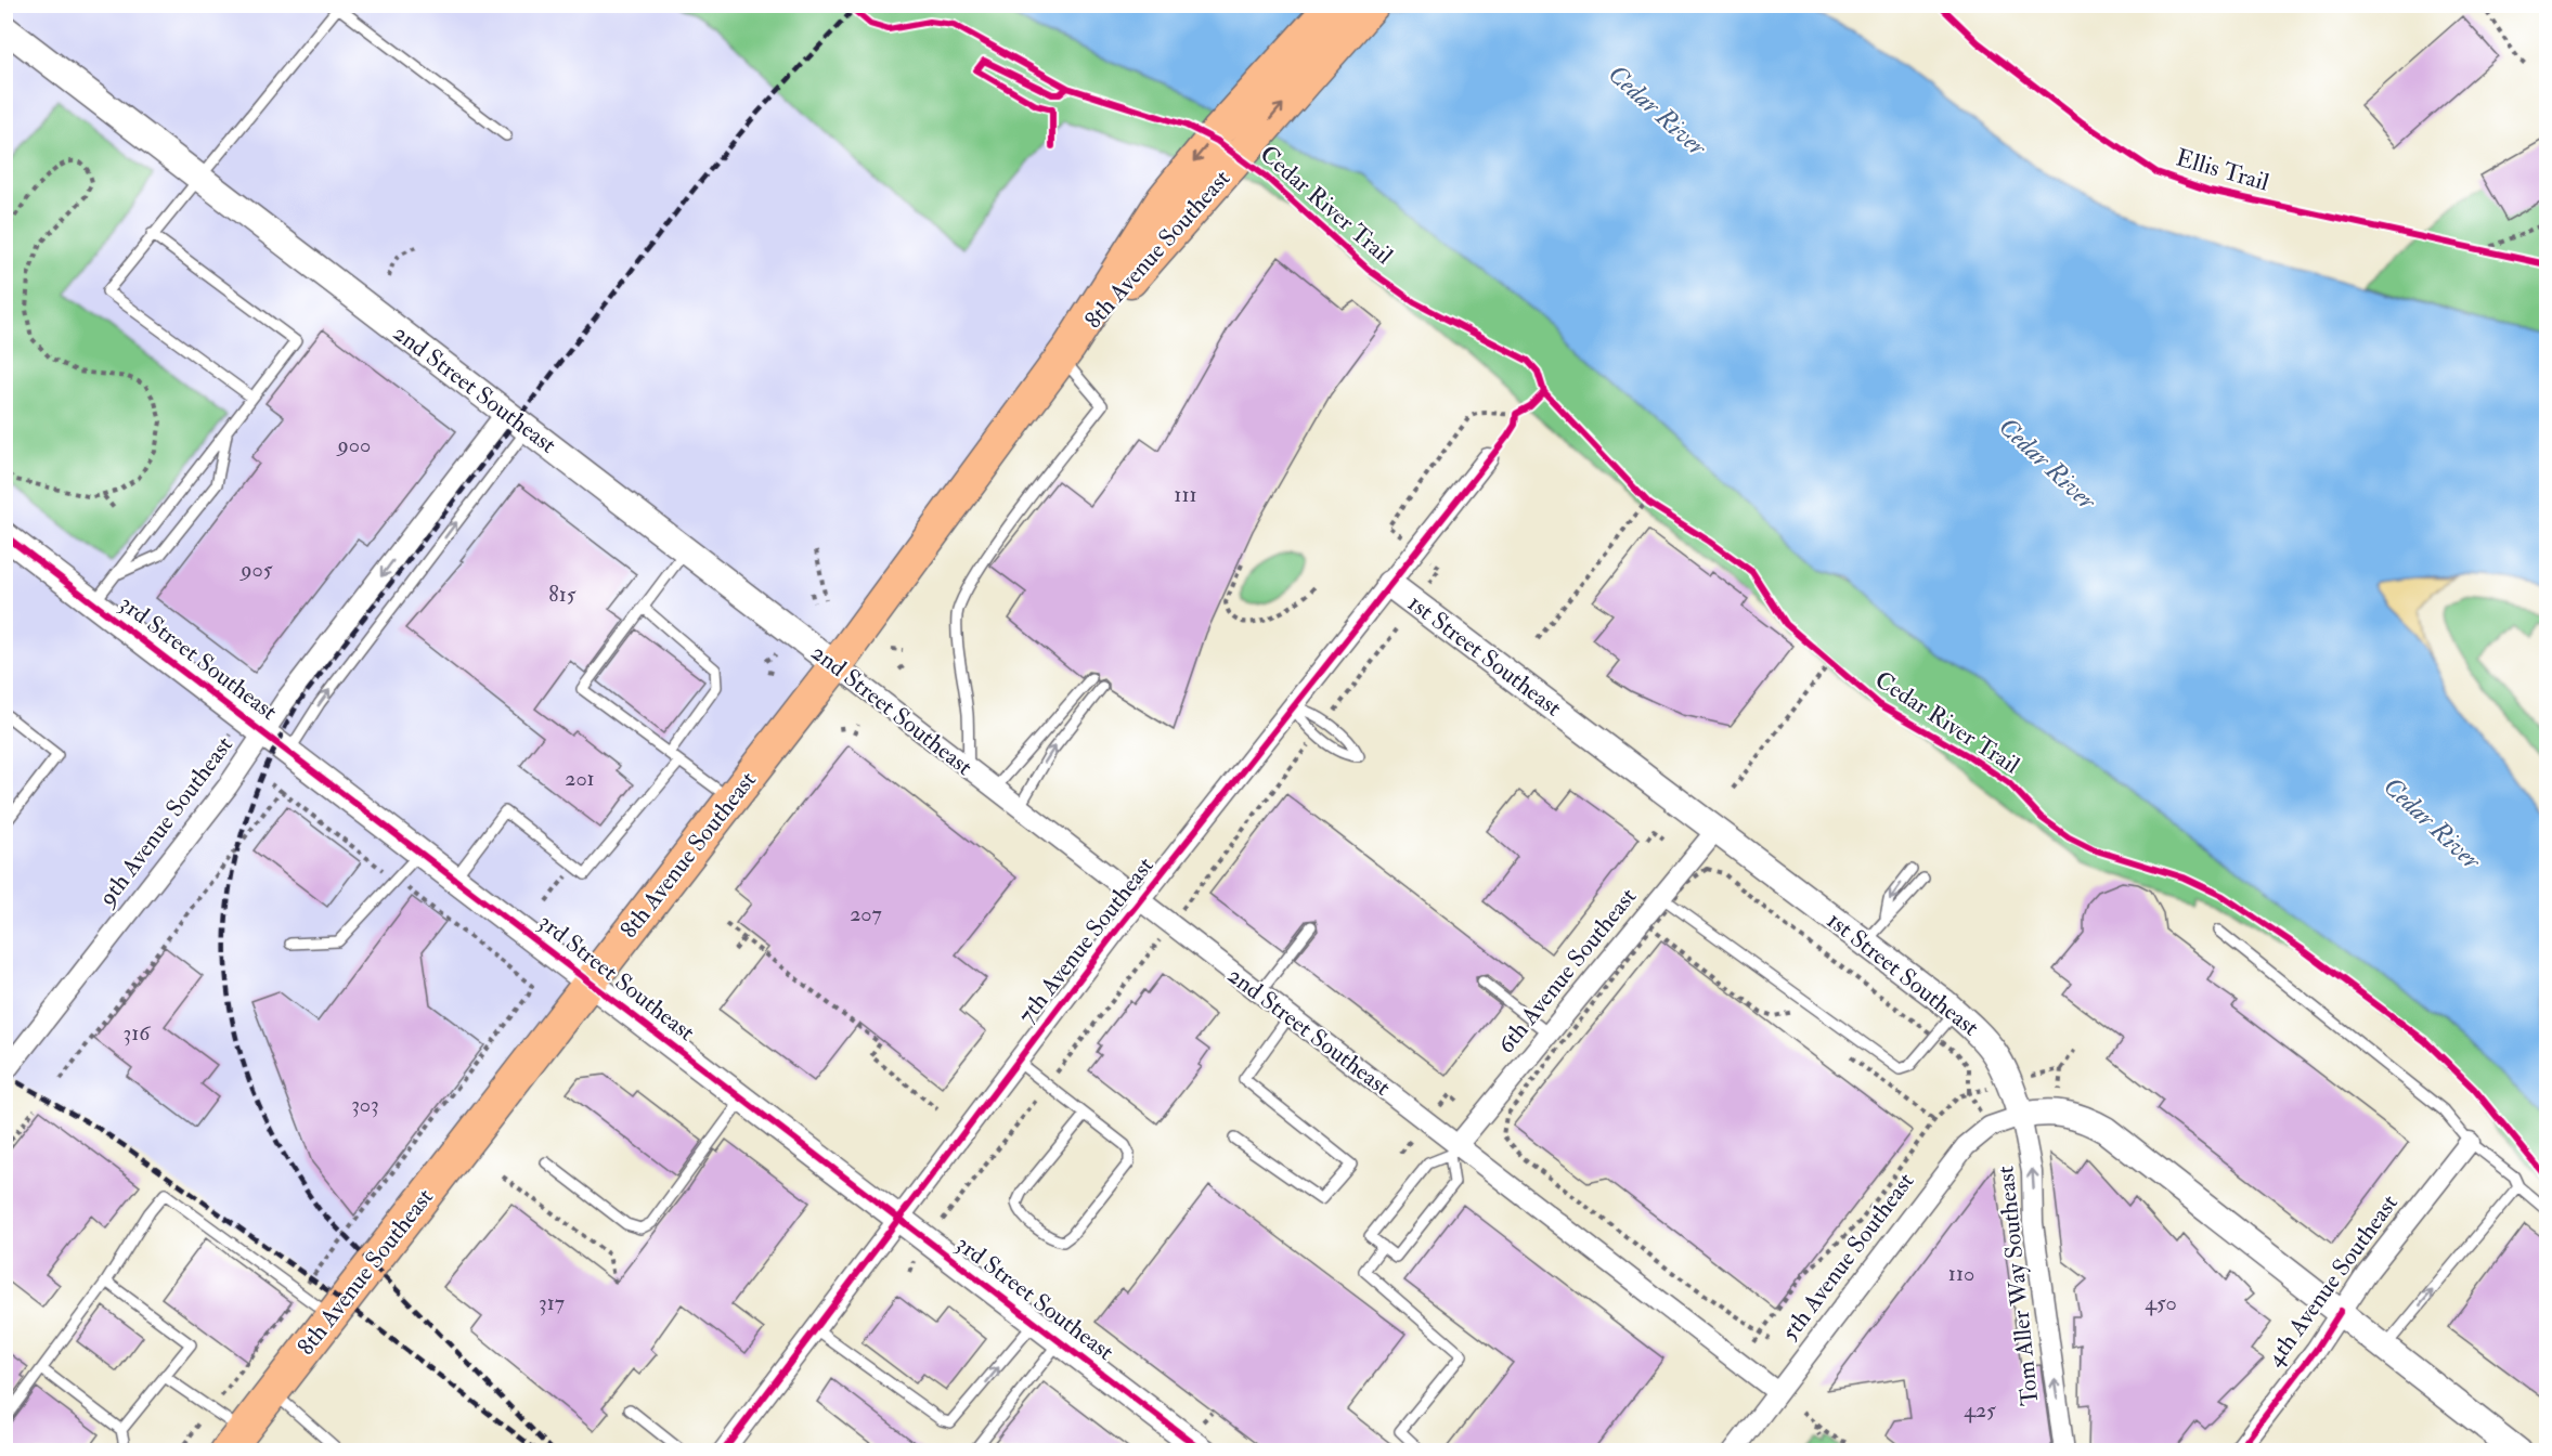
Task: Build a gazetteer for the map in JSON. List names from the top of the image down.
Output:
{
  "streets": {
    "main road": ["8th Avenue Southeast"],
    "street": [
      "2nd Street Southeast",
      "1st Street Southeast",
      "3rd Street Southeast",
      "9th Avenue Southeast",
      "7th Avenue Southeast",
      "6th Avenue Southeast",
      "5th Avenue Southeast",
      "4th Avenue Southeast",
      "Tom Aller Way Southeast"
    ],
    "cycle path": ["Ellis Trail", "Cedar River Trail"]
  },
  "crossings": [
    ["8th Avenue Southeast", "2nd Street Southeast"],
    ["8th Avenue Southeast", "3rd Street Southeast"],
    ["2nd Street Southeast", "9th Avenue Southeast"],
    ["2nd Street Southeast", "7th Avenue Southeast"],
    ["2nd Street Southeast", "6th Avenue Southeast"],
    ["2nd Street Southeast", "5th Avenue Southeast"],
    ["1st Street Southeast", "7th Avenue Southeast"],
    ["1st Street Southeast", "6th Avenue Southeast"],
    ["1st Street Southeast", "5th Avenue Southeast"],
    ["1st Street Southeast", "Tom Aller Way Southeast"],
    ["3rd Street Southeast", "9th Avenue Southeast"],
    ["3rd Street Southeast", "7th Avenue Southeast"],
    ["5th Avenue Southeast", "Tom Aller Way Southeast"]
  ],
  "one_way": ["9th Avenue Southeast", "Tom Aller Way Southeast"],
  "water": ["Cedar River"],
  "house_numbers": [
    "900",
    "111",
    "905",
    "815",
    "201",
    "207",
    "316",
    "303",
    "110",
    "317",
    "450",
    "425"
  ]
}
